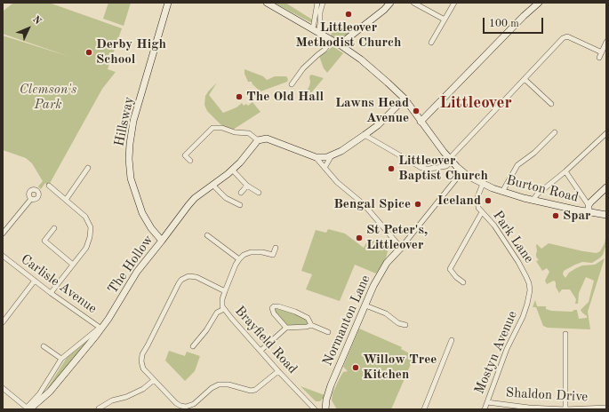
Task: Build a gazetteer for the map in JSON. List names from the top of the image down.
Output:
{
  "streets": {
    "street": [
      "Hillsway",
      "Burton Road",
      "Park Lane",
      "The Hollow",
      "Carlisle Avenue",
      "Normanton Lane",
      "Brayfield Road",
      "Mostyn Avenue",
      "Shaldon Drive"
    ]
  },
  "crossings": [
    ["Hillsway", "The Hollow"],
    ["Burton Road", "Park Lane"],
    ["Park Lane", "Mostyn Avenue"],
    ["The Hollow", "Carlisle Avenue"],
    ["Mostyn Avenue", "Shaldon Drive"]
  ],
  "districts": ["Littleover"],
  "parks": ["Clemson's Park"],
  "places": [
    "Littleover Methodist Church",
    "Derby High School",
    "The Old Hall",
    "Lawns Head Avenue",
    "Littleover Baptist Church",
    "Iceland",
    "Bengal Spice",
    "Spar",
    "St Peter's, Littleover",
    "Willow Tree Kitchen"
  ],
  "scale_bar": "100 m",
  "north": "top right"
}
